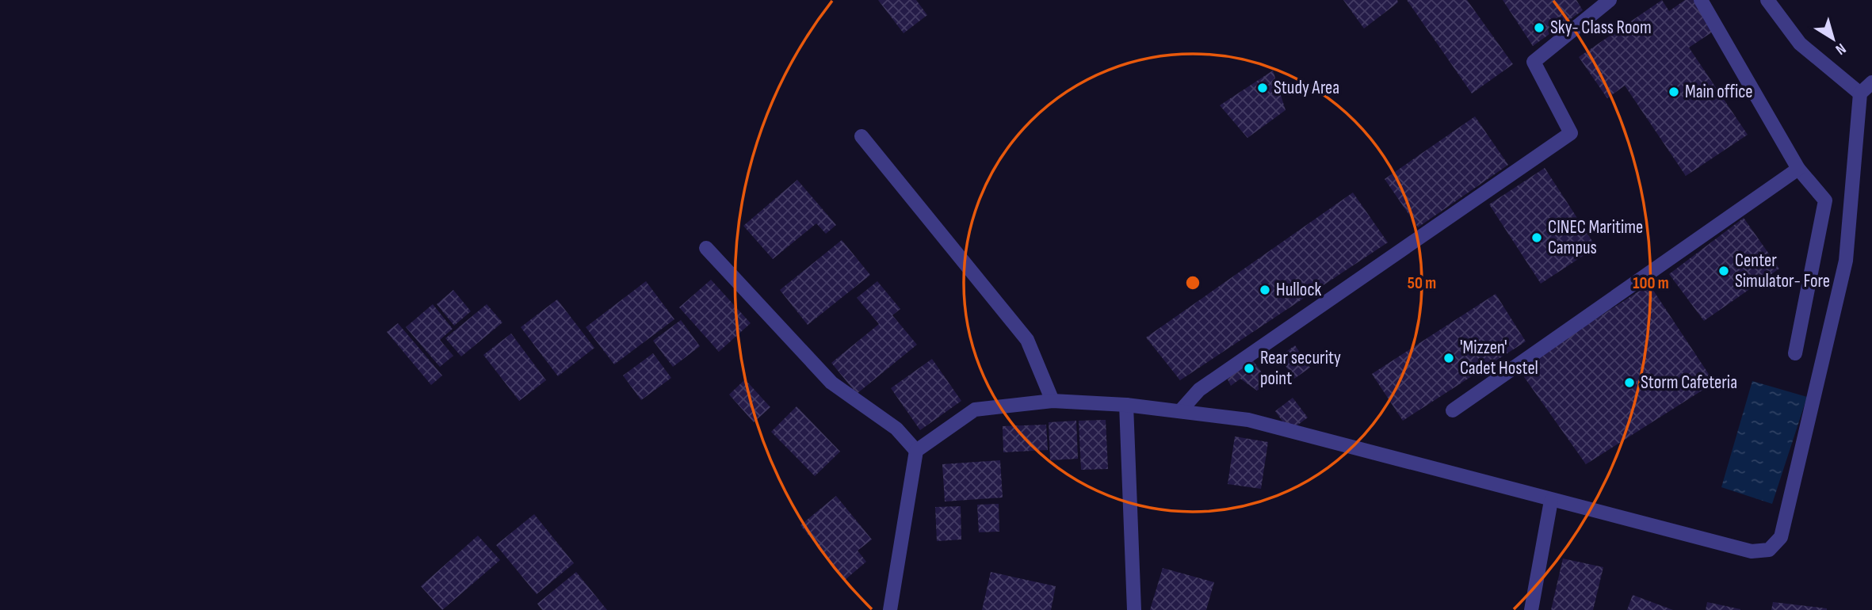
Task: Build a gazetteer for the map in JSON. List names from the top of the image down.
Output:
{
  "places": [
    "Sky- Class Room",
    "Study Area",
    "Main office",
    "CINEC Maritime Campus",
    "Center Simulator- Fore",
    "Hullock",
    "'Mizzen' Cadet Hostel",
    "Rear security point",
    "Storm Cafeteria"
  ],
  "north": "bottom right",
  "rings": ["50 m", "100 m"]
}
